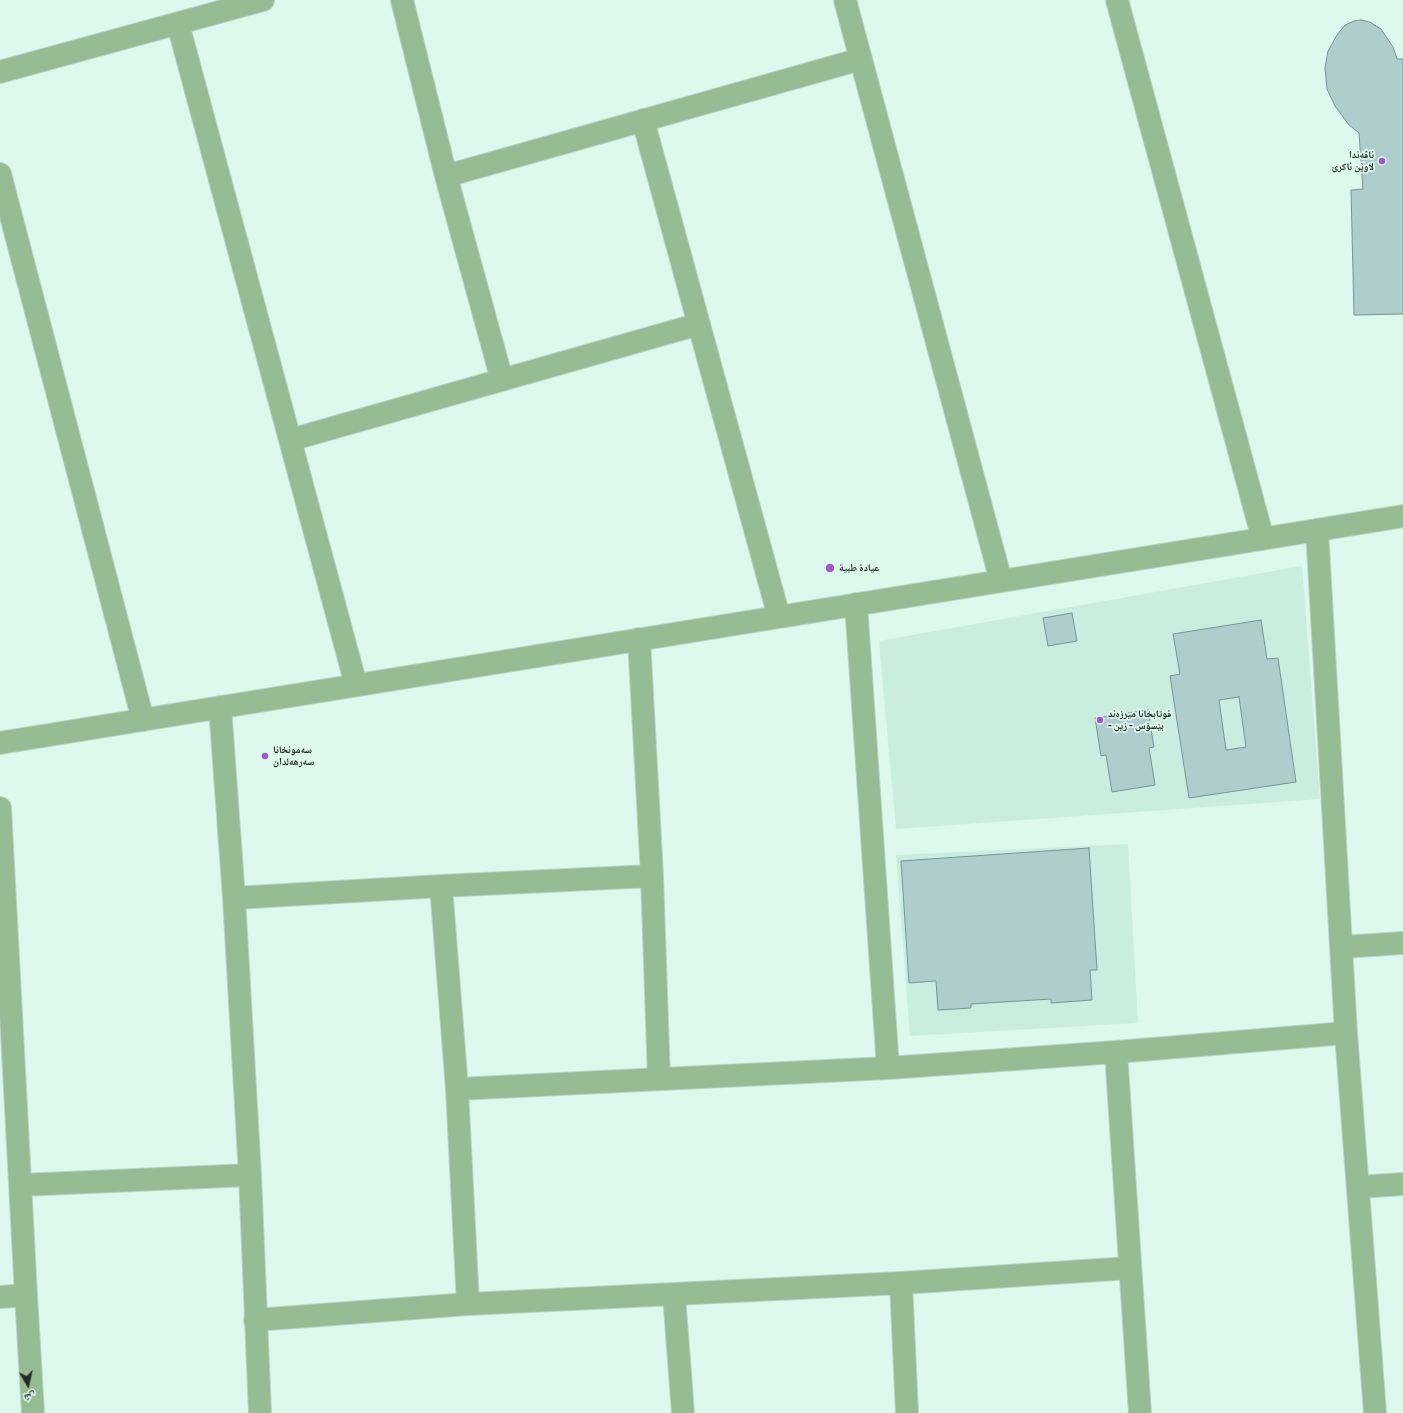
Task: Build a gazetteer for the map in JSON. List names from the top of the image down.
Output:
{
  "places": [
    "ناڤەندا لاوێن ئاکرێ",
    "عيادة طبية",
    "قوتابخانا میرزەند - بێسۆس - زین",
    "سەمونخانا سەرهەلدان"
  ],
  "north": "bottom"
}
